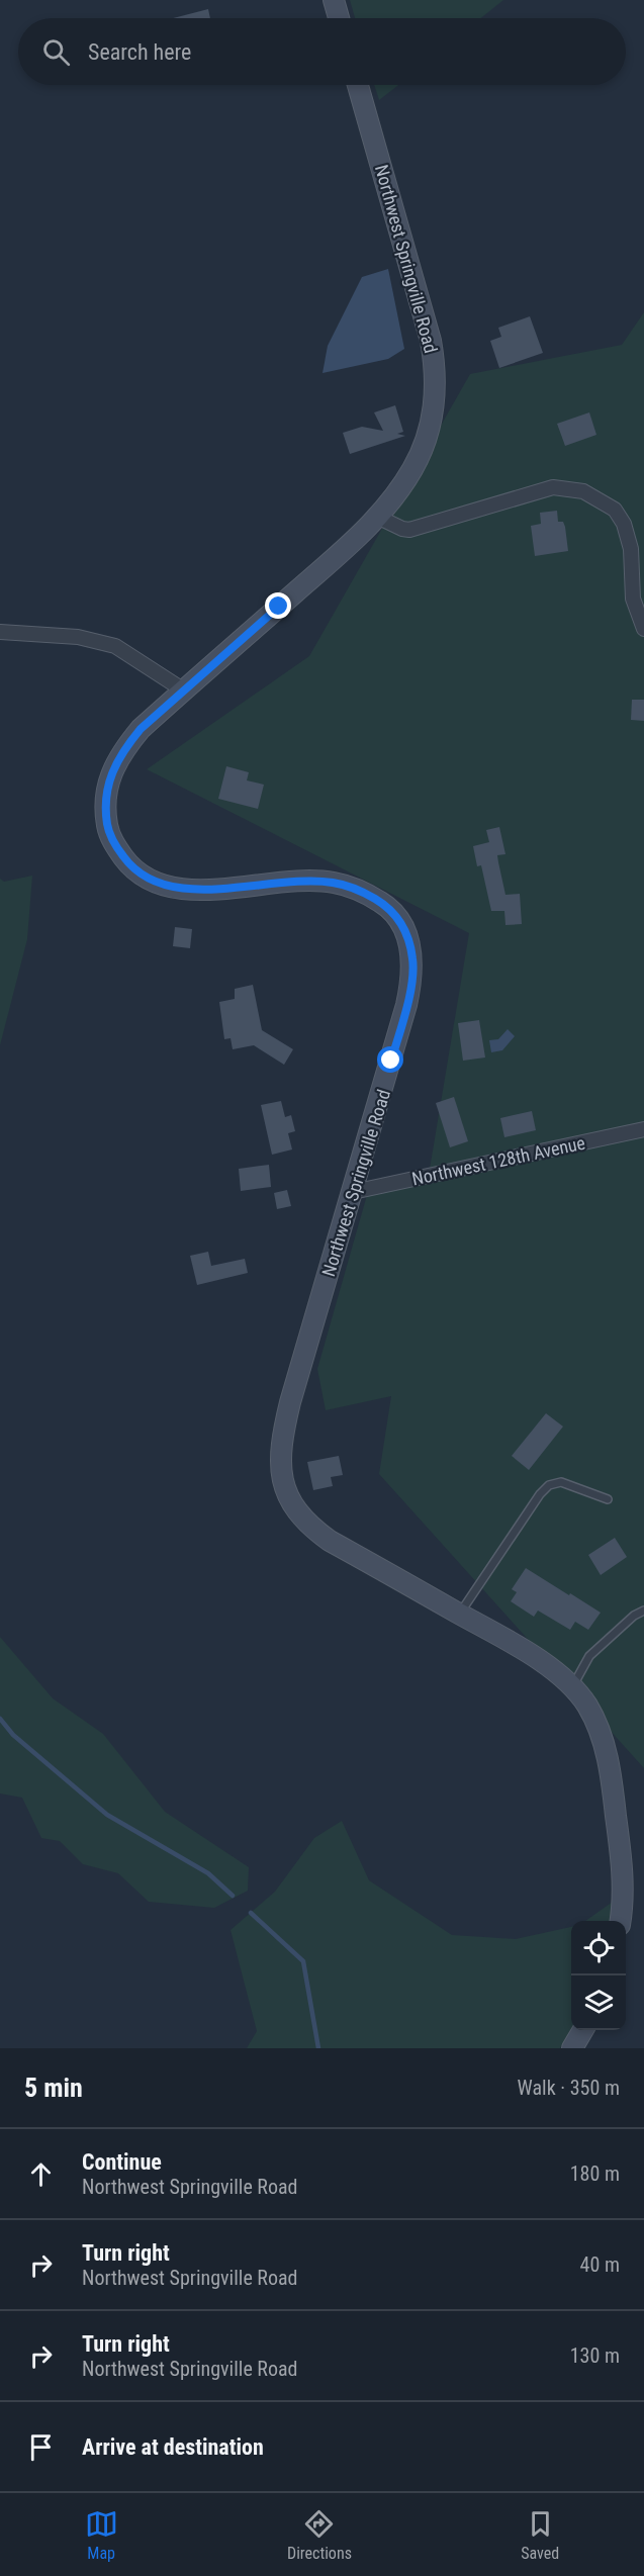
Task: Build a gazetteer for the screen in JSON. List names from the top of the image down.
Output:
{
  "streets": {
    "street": ["Northwest Springville Road", "Northwest 128th Avenue"]
  },
  "crossings": [
    ["Northwest Springville Road", "Northwest 128th Avenue"]
  ],
  "page": {
    "search": "Search here",
    "heading": ["5 min", "Walk · 350 m"],
    "list": [
      ["Continue", "Northwest Springville Road", "180 m"],
      ["Turn right", "Northwest Springville Road", "40 m"],
      ["Turn right", "Northwest Springville Road", "130 m"],
      "Arrive at destination"
    ],
    "nav": ["Map", "Directions", "Saved"]
  }
}
